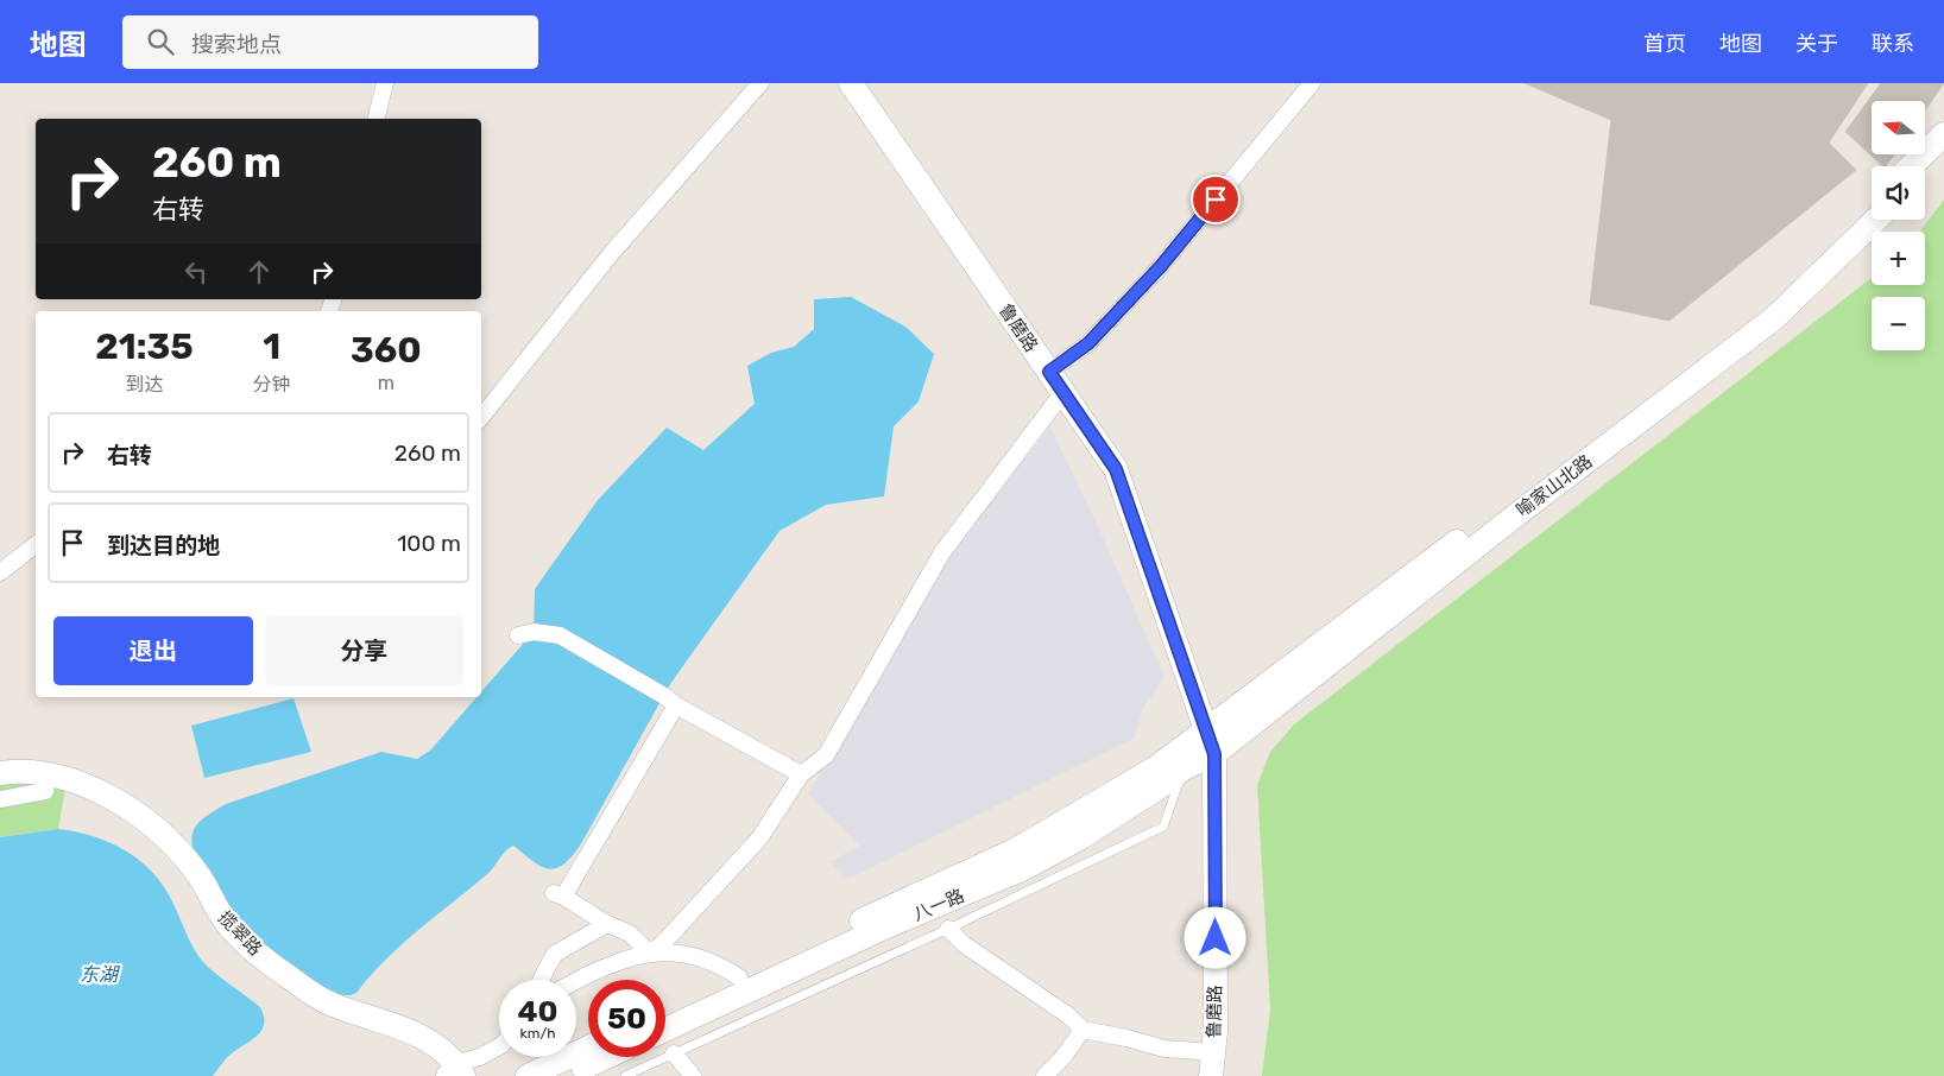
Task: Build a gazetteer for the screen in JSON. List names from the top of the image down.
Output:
{
  "streets": {
    "main road": [
      "鲁磨路",
      "喻家山北路",
      "八一路",
      "揽翠路"
    ]
  },
  "crossings": [
    ["鲁磨路", "喻家山北路"],
    ["鲁磨路", "八一路"],
    ["喻家山北路", "八一路"]
  ],
  "water": ["东湖"],
  "north": "left",
  "page": {
    "header": "地图",
    "search": "搜索地点",
    "nav": [
      "首页",
      "地图",
      "关于",
      "联系"
    ],
    "map_buttons": ["+", "−"],
    "turn": ["260 m", "右转"],
    "eta": [
      "21:35",
      "到达",
      "1",
      "分钟",
      "360",
      "m"
    ],
    "list": [
      {
        "name": "右转",
        "value": "260 m"
      },
      {
        "name": "到达目的地",
        "value": "100 m"
      }
    ],
    "buttons": ["退出", "分享"],
    "speed": "40 km/h",
    "limit": "50"
  }
}
